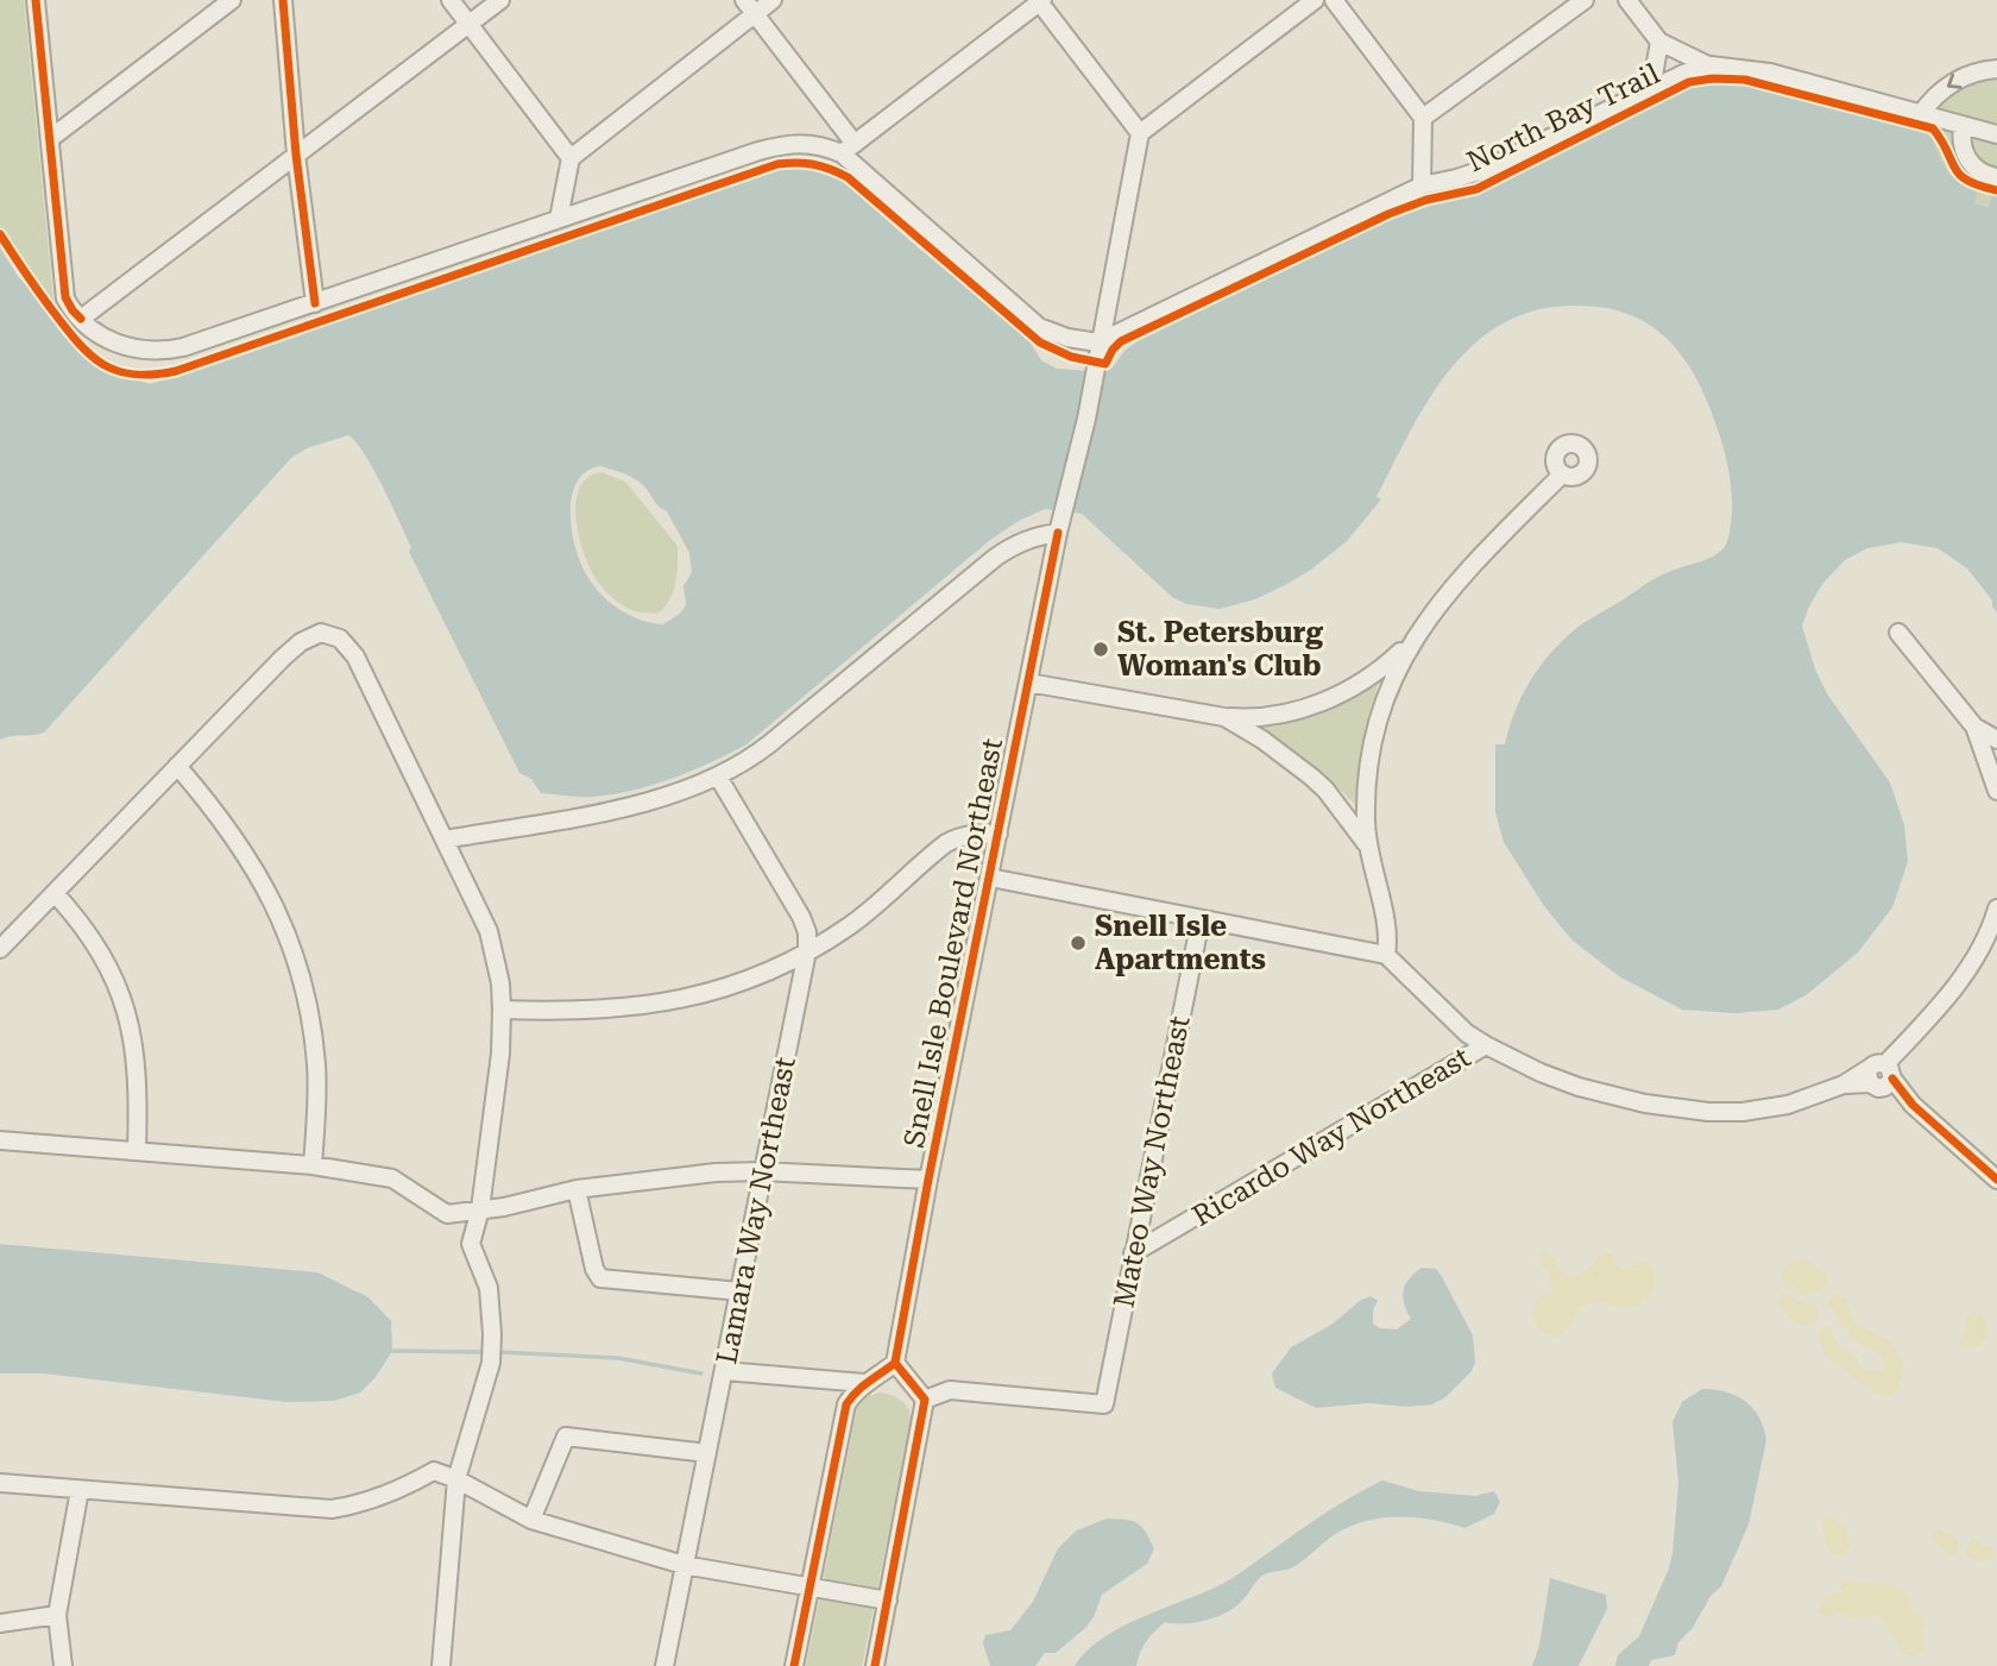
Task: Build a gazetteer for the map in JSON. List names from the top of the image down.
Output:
{
  "streets": {
    "street": [
      "Snell Isle Boulevard Northeast",
      "Ricardo Way Northeast",
      "Mateo Way Northeast",
      "Lamara Way Northeast"
    ],
    "cycle path": ["North Bay Trail"]
  },
  "crossings": [
    ["Ricardo Way Northeast", "Mateo Way Northeast"]
  ],
  "places": ["St. Petersburg Woman's Club", "Snell Isle Apartments"]
}
